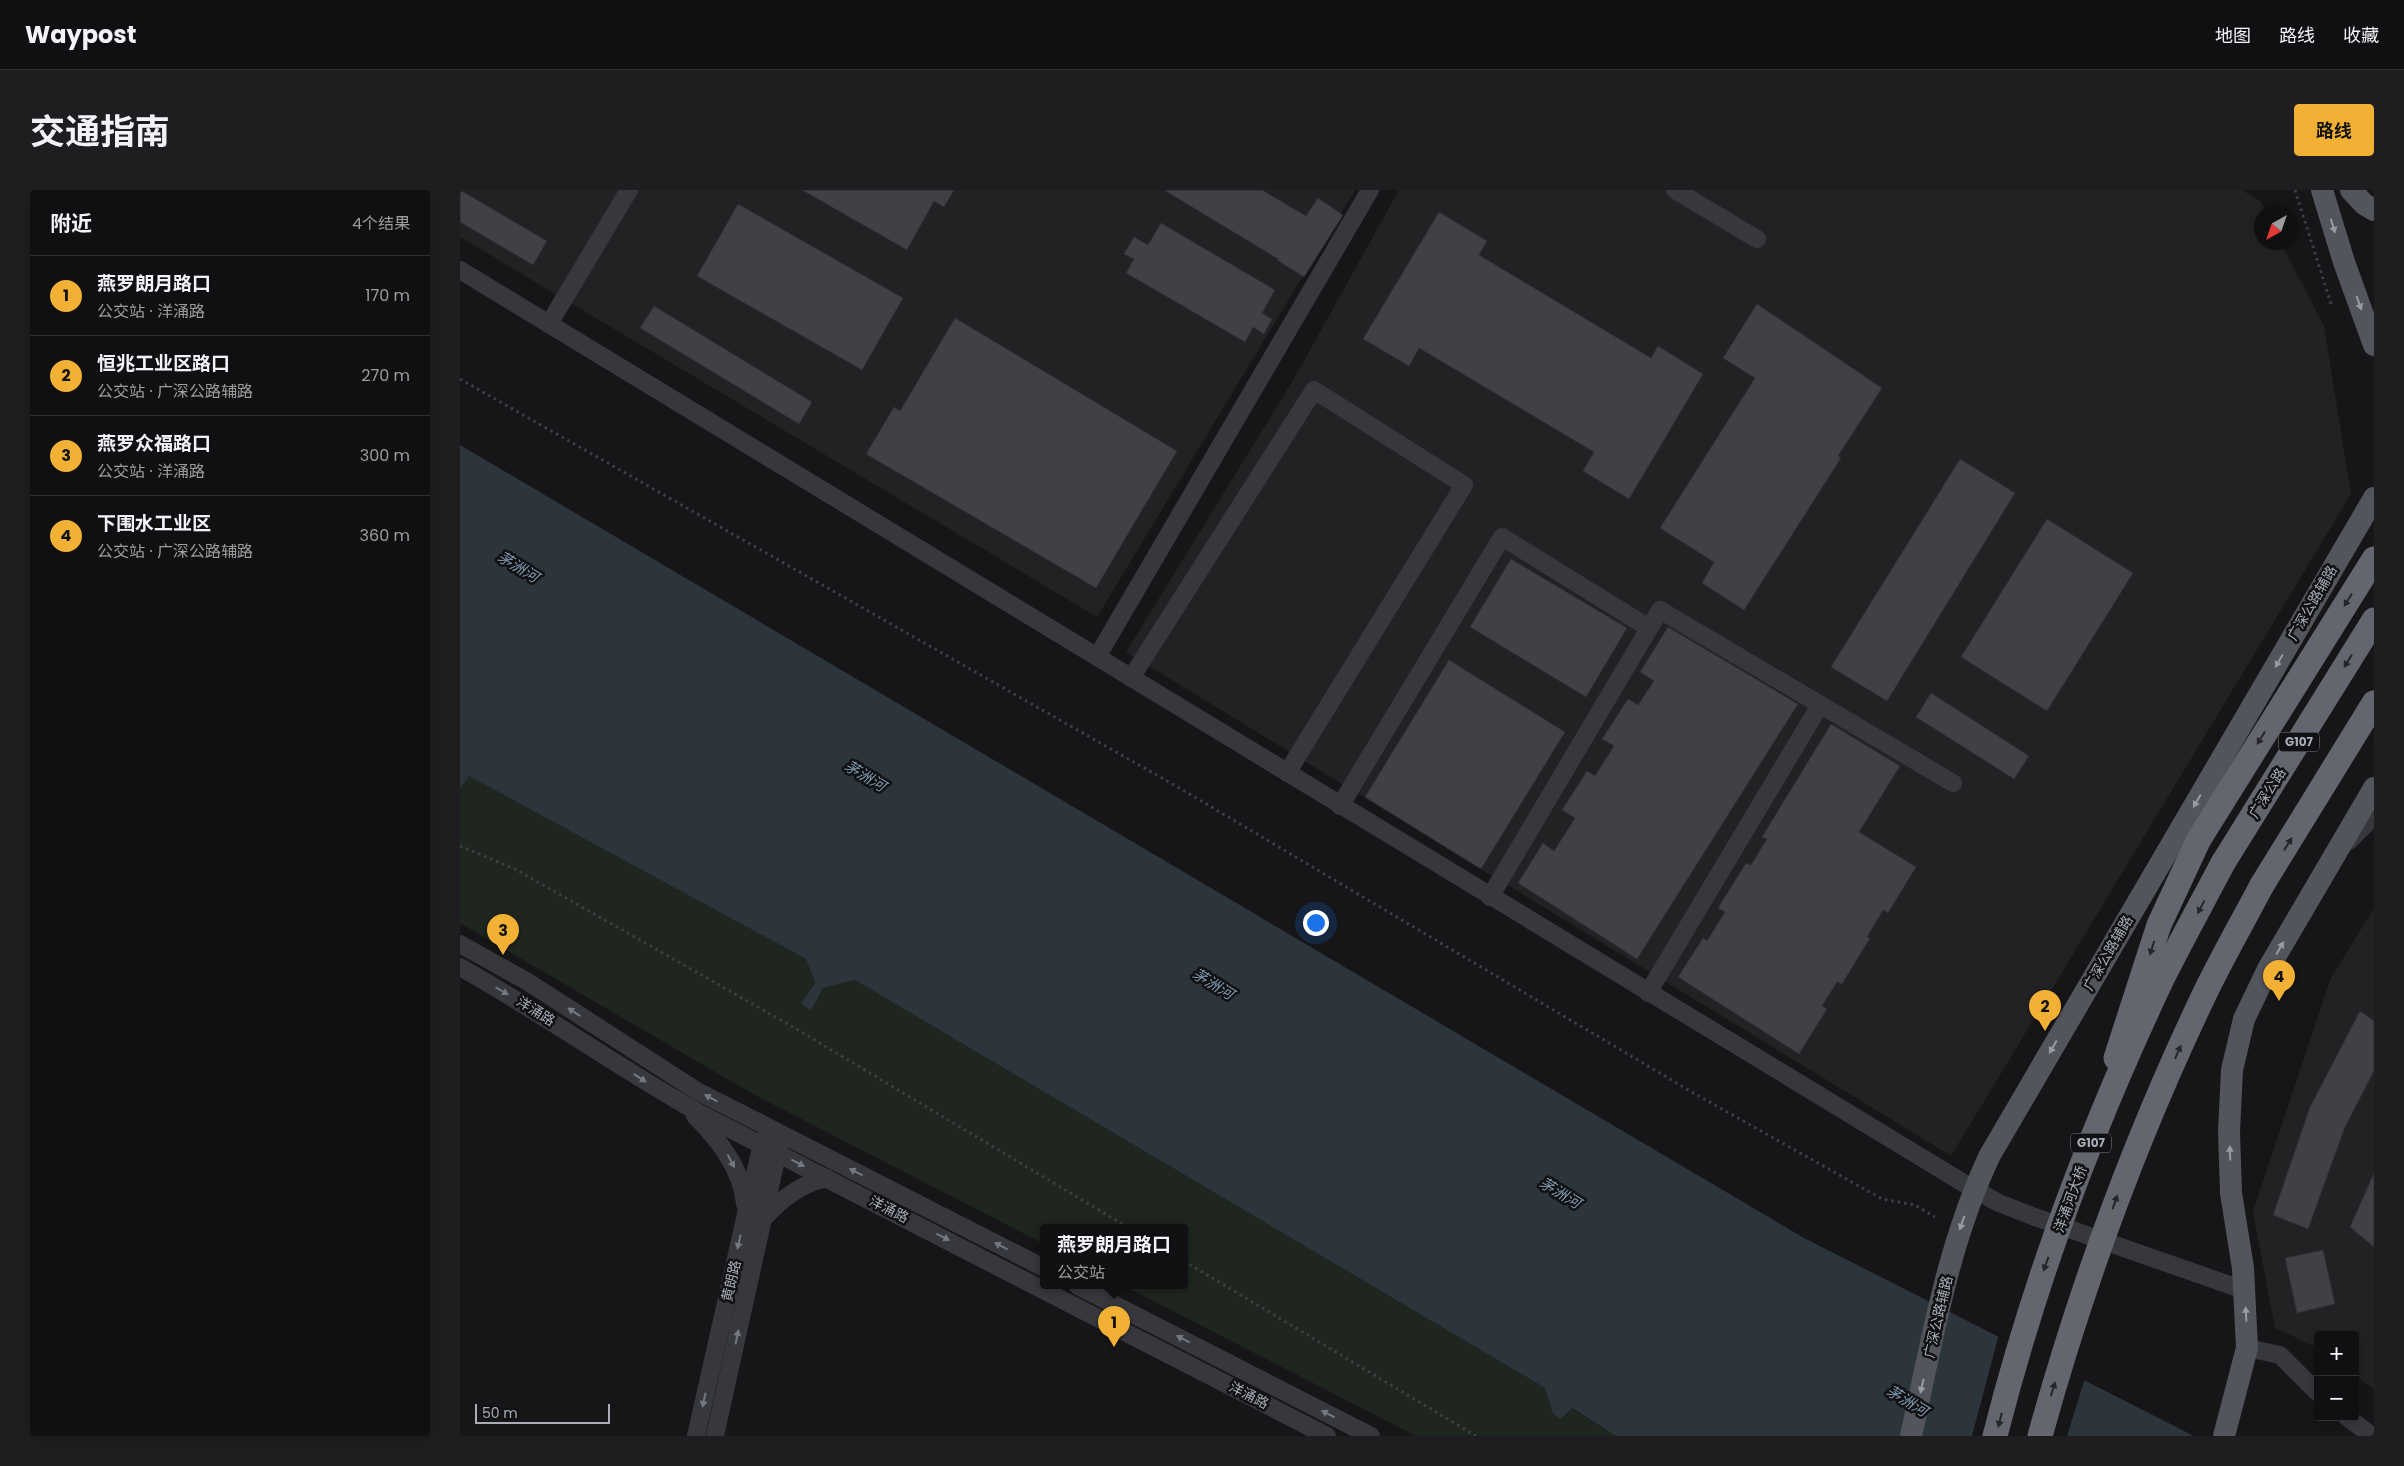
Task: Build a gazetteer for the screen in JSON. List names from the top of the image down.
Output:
{
  "streets": {
    "highway": ["G107", "广深公路", "洋涌河大桥"],
    "main road": ["广深公路辅路"],
    "street": ["洋涌路", "黄朗路"]
  },
  "crossings": [
    ["广深公路", "洋涌河大桥"],
    ["洋涌路", "黄朗路"]
  ],
  "water": ["茅洲河"],
  "scale_bar": "50 m",
  "north": "bottom left",
  "page": {
    "header": "Waypost",
    "nav": ["地图", "路线", "收藏"],
    "title": "交通指南",
    "buttons": "路线",
    "heading": ["附近", "4个结果"],
    "list": [
      {
        "mark": "1",
        "name": "燕罗朗月路口",
        "note": "公交站 · 洋涌路",
        "value": "170 m"
      },
      {
        "mark": "2",
        "name": "恒兆工业区路口",
        "note": "公交站 · 广深公路辅路",
        "value": "270 m"
      },
      {
        "mark": "3",
        "name": "燕罗众福路口",
        "note": "公交站 · 洋涌路",
        "value": "300 m"
      },
      {
        "mark": "4",
        "name": "下围水工业区",
        "note": "公交站 · 广深公路辅路",
        "value": "360 m"
      }
    ],
    "pins": [
      "3",
      "4",
      "2",
      "1"
    ],
    "popup": ["燕罗朗月路口", "公交站"],
    "map_buttons": ["+", "−"],
    "scale": "50 m"
  }
}
